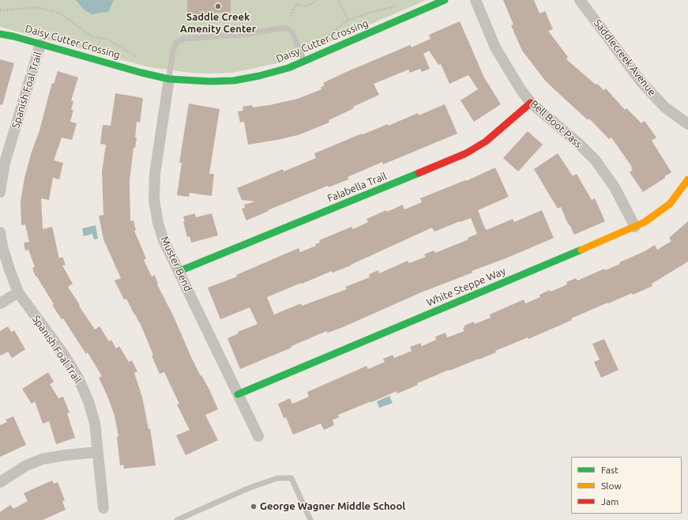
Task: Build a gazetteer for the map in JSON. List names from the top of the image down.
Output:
{
  "streets": {
    "street": [
      "Daisy Cutter Crossing",
      "Saddlecreek Avenue",
      "Spanish Foal Trail",
      "Bell Boot Pass",
      "Falabella Trail",
      "Muster Bend",
      "White Steppe Way"
    ]
  },
  "crossings": [
    ["Daisy Cutter Crossing", "Spanish Foal Trail"],
    ["Daisy Cutter Crossing", "Muster Bend"],
    ["Bell Boot Pass", "Falabella Trail"],
    ["Bell Boot Pass", "White Steppe Way"],
    ["Falabella Trail", "Muster Bend"],
    ["Muster Bend", "White Steppe Way"]
  ],
  "places": ["Saddle Creek Amenity Center", "George Wagner Middle School"],
  "legend": ["Fast", "Slow", "Jam"]
}
